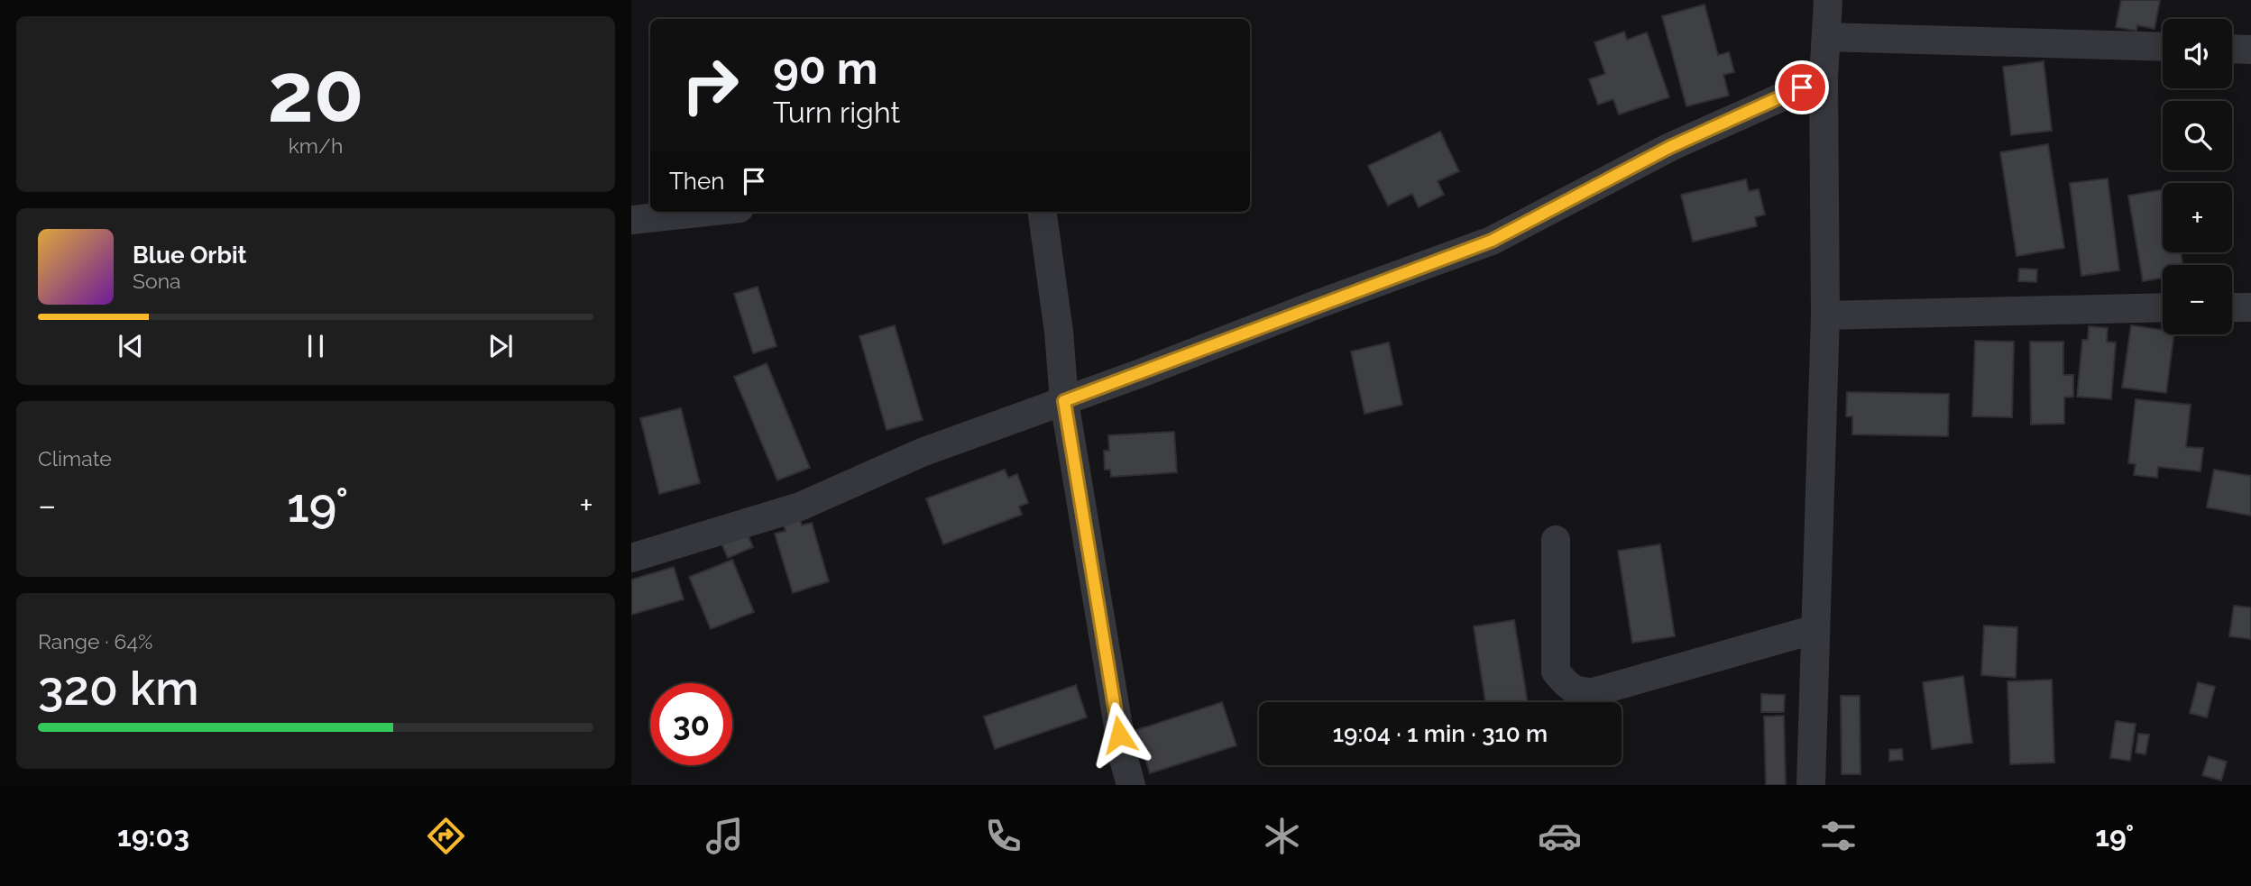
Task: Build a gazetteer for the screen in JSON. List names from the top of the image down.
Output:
{
  "page": {
    "tile": [
      ["20", "km/h"],
      "Climate",
      ["Range · 64%", "320 km"]
    ],
    "map_buttons": ["+", "−"],
    "turn": ["90 m", "Turn right"],
    "then": "Then",
    "song": ["Blue Orbit", "Sona"],
    "heat": ["−", "19°", "+"],
    "limit": "30",
    "trip": "19:04 · 1 min · 310 m",
    "tabs": ["19:03", "19°"]
  }
}
